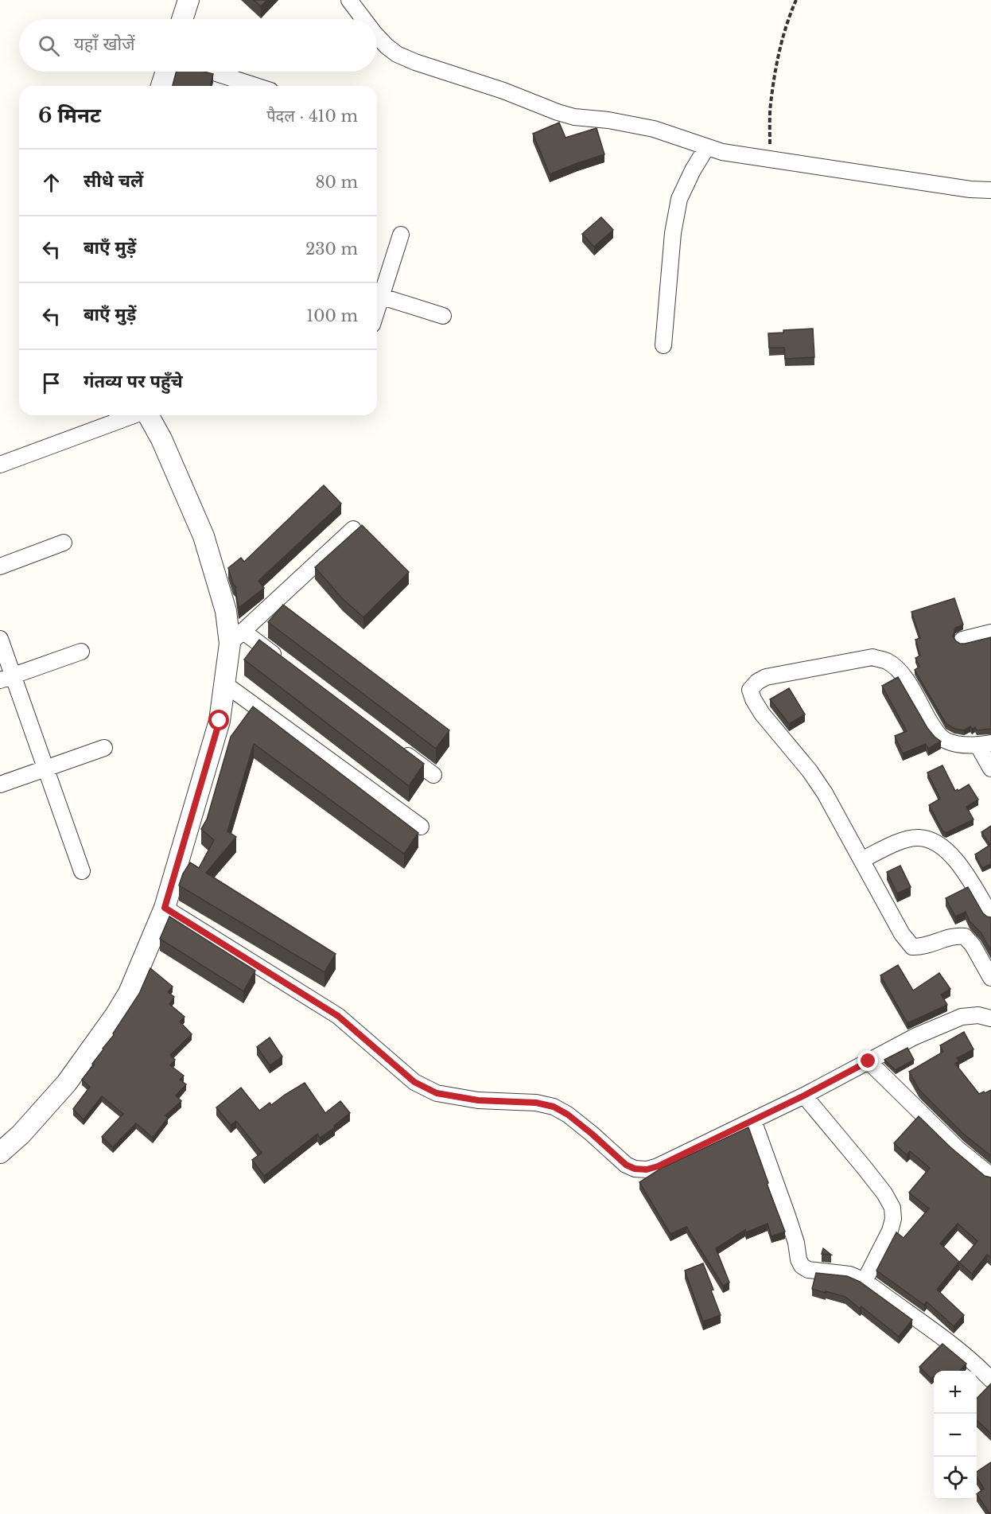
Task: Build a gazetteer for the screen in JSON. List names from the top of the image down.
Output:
{
  "page": {
    "search": "यहाँ खोजें",
    "heading": ["6 मिनट", "पैदल · 410 m"],
    "list": [
      ["सीधे चलें", "80 m"],
      ["बाएँ मुड़ें", "230 m"],
      ["बाएँ मुड़ें", "100 m"],
      "गंतव्य पर पहुँचे"
    ],
    "map_buttons": ["+", "−"]
  }
}
